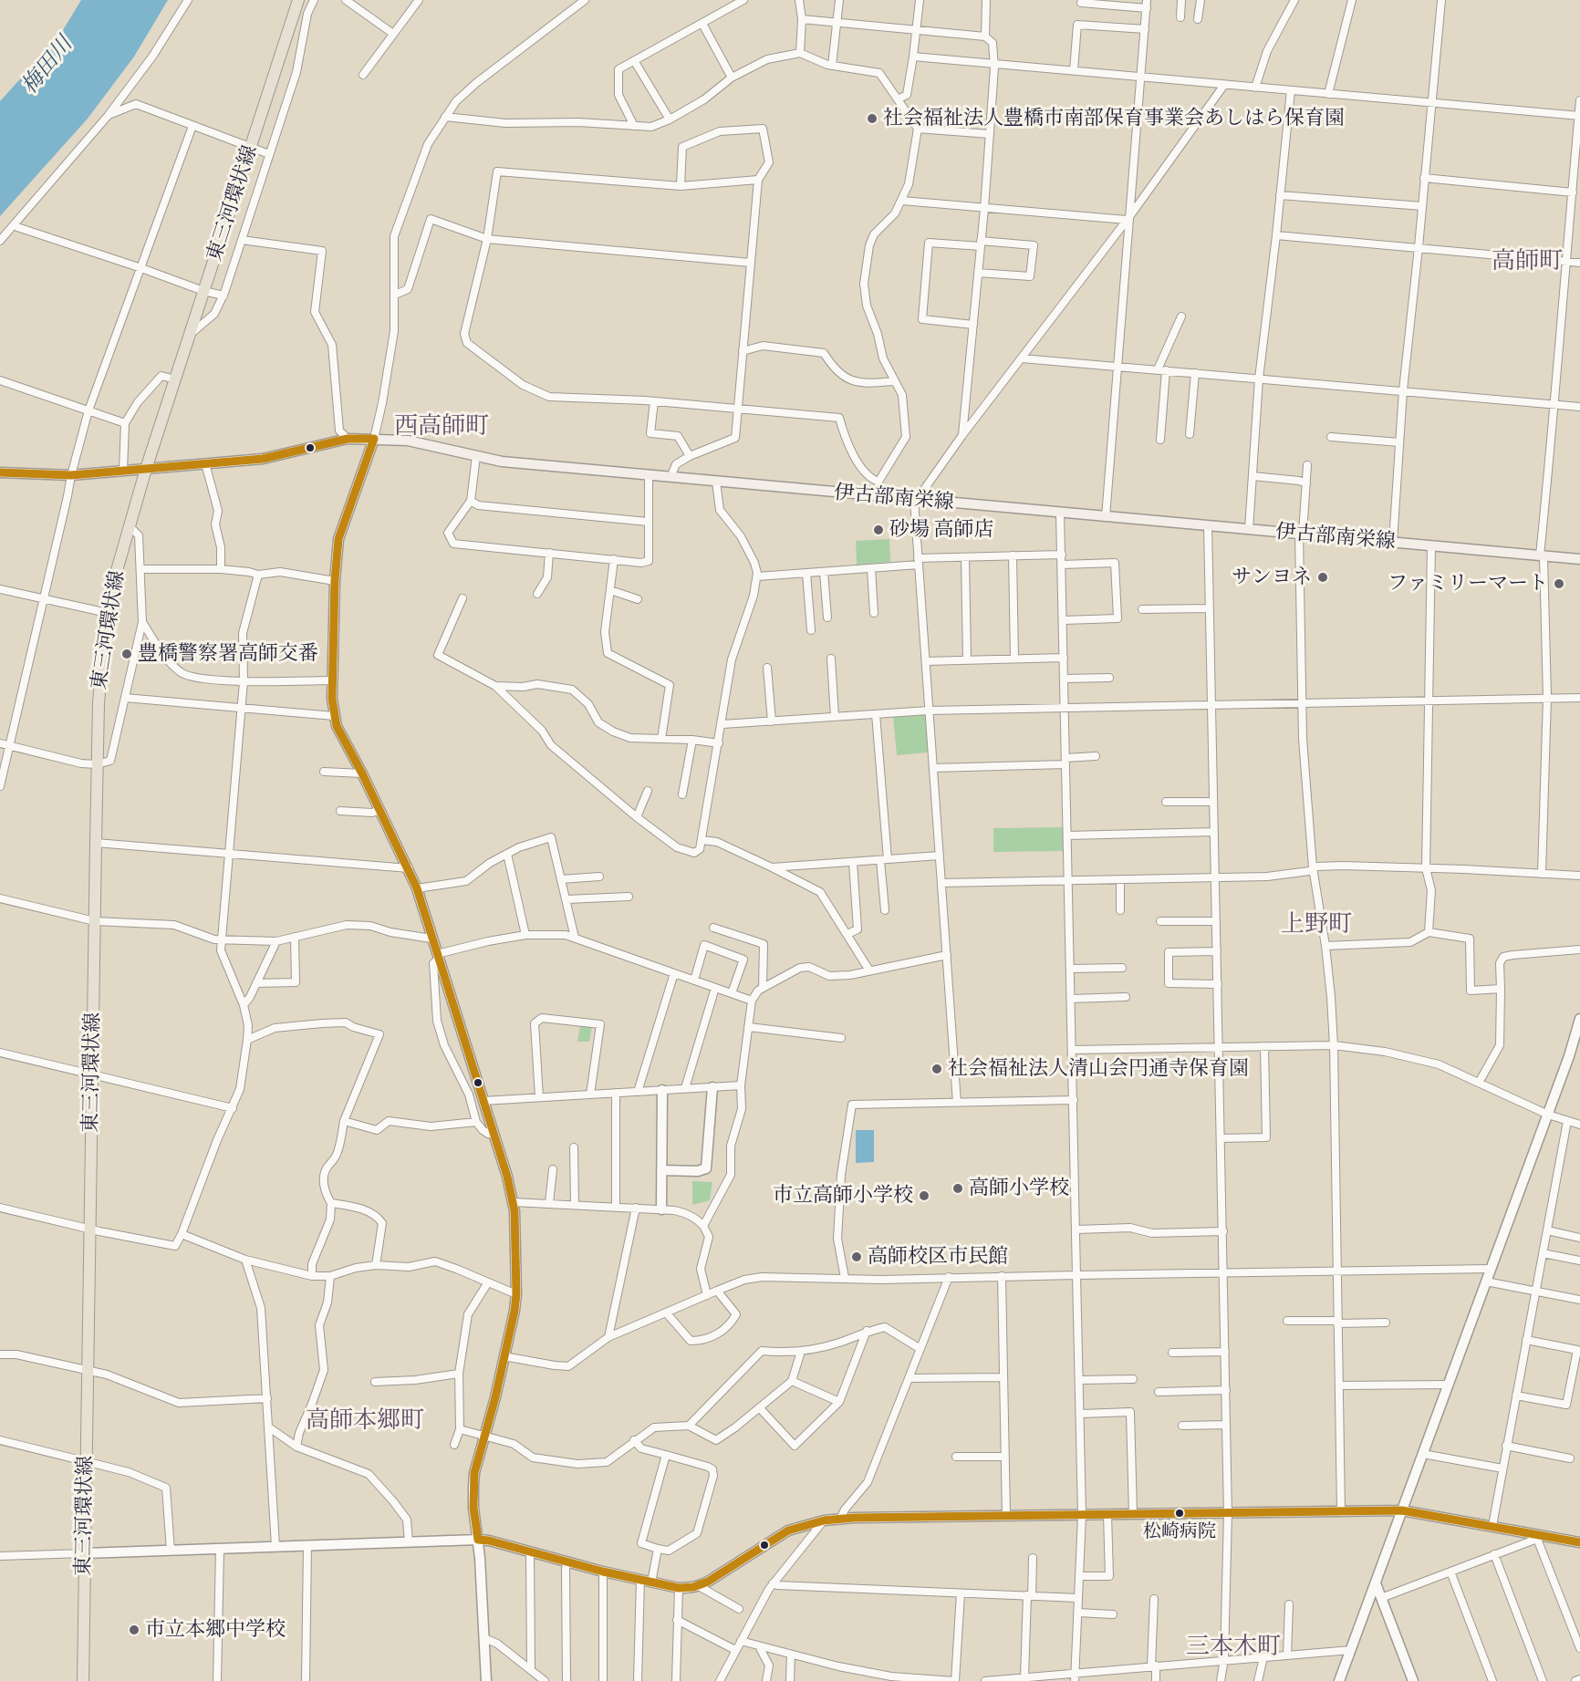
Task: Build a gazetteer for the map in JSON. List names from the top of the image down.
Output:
{
  "streets": {
    "main road": ["東三河環状線", "伊古部南栄線"]
  },
  "districts": [
    "高師町",
    "西高師町",
    "上野町",
    "高師本郷町",
    "三本木町"
  ],
  "water": ["梅田川"],
  "places": [
    "社会福祉法人豊橋市南部保育事業会あしはら保育園",
    "砂場 高師店",
    "サンヨネ",
    "ファミリーマート",
    "豊橋警察署高師交番",
    "社会福祉法人清山会円通寺保育園",
    "高師小学校",
    "市立高師小学校",
    "高師校区市民館",
    "松崎病院",
    "市立本郷中学校"
  ]
}
